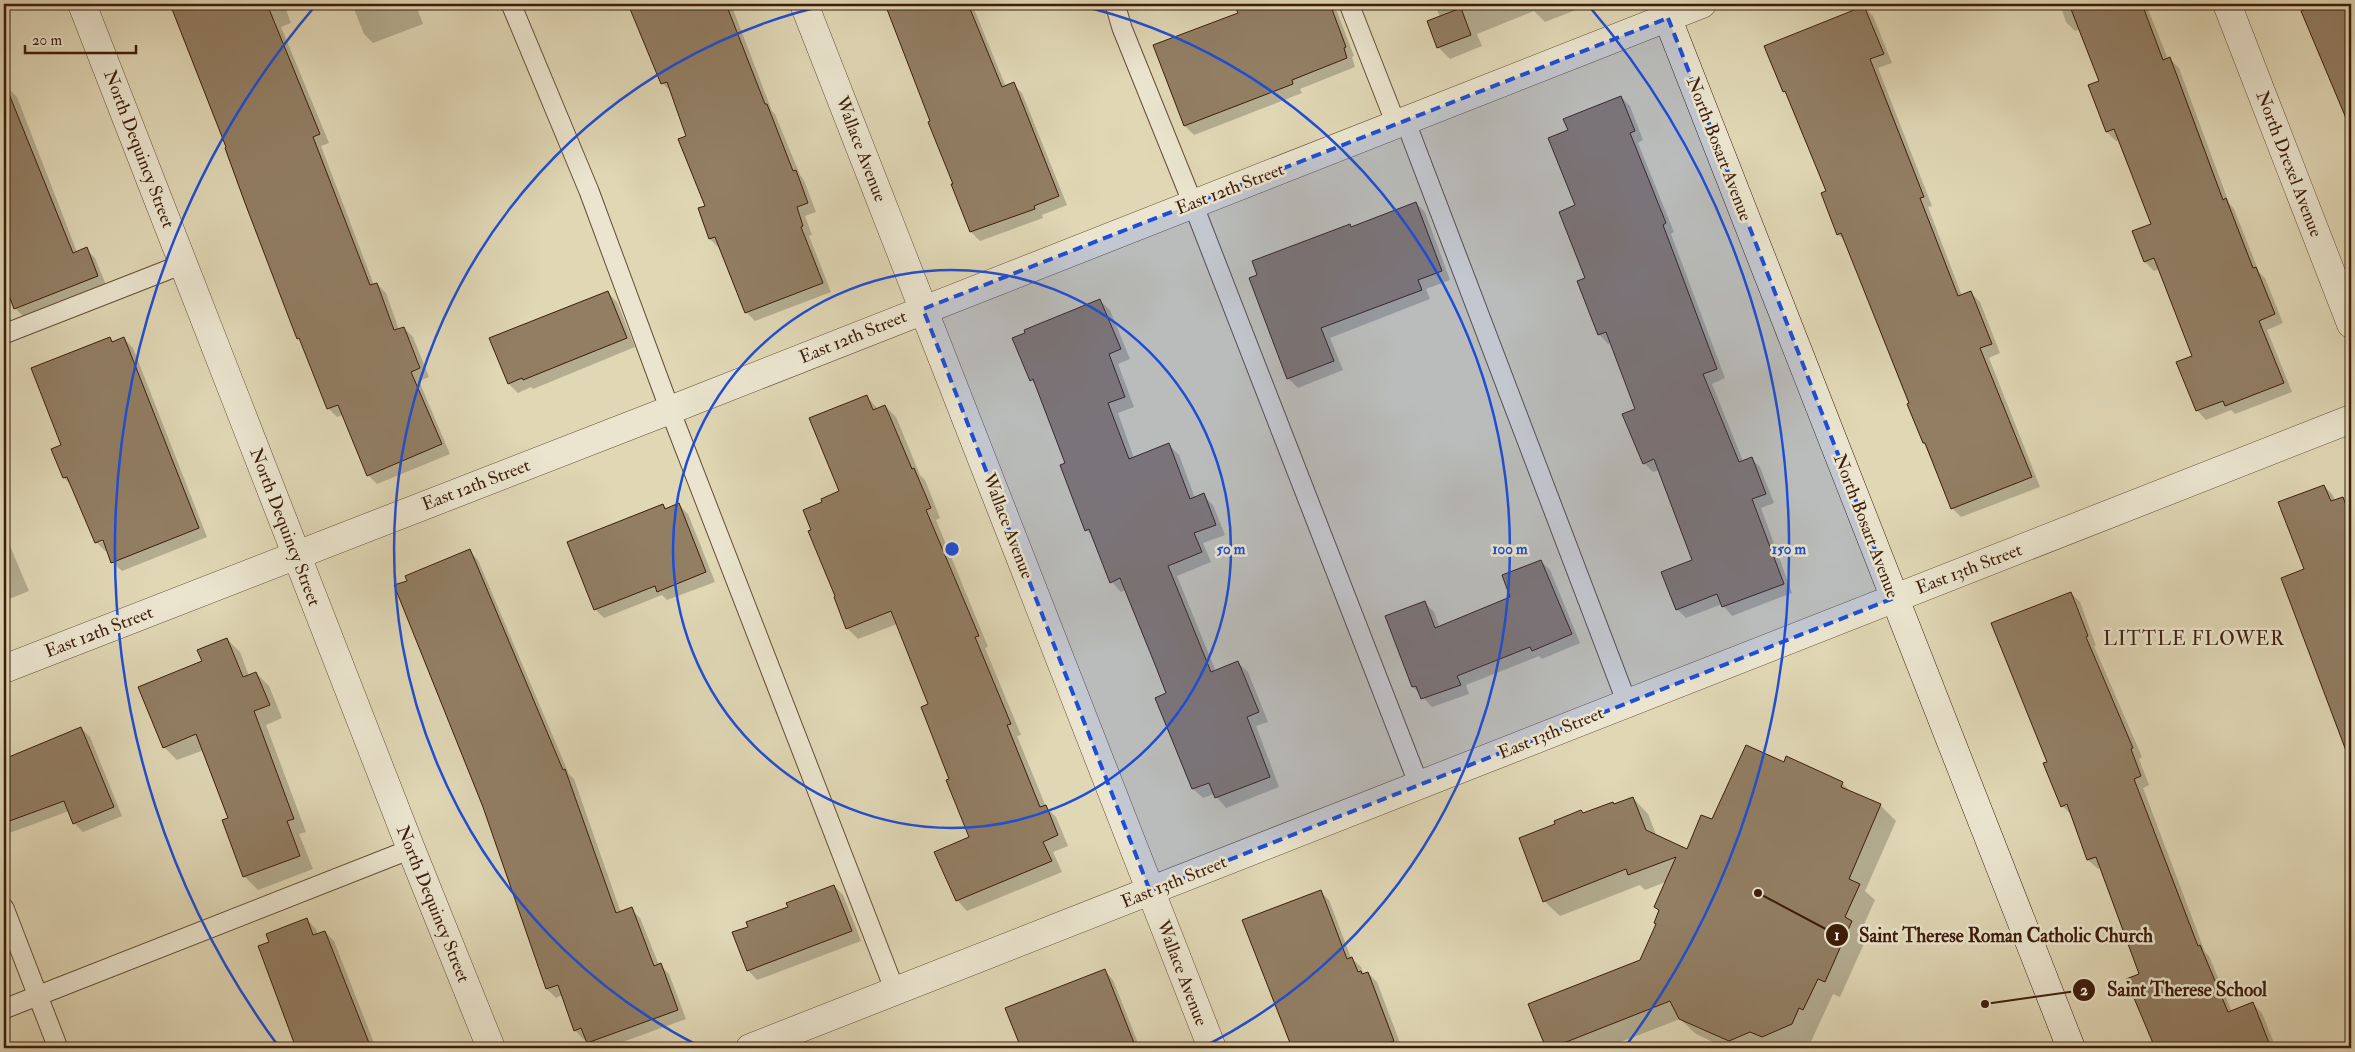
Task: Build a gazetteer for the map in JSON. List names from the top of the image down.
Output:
{
  "streets": {
    "street": [
      "North Dequincy Street",
      "Wallace Avenue",
      "North Bosart Avenue",
      "North Drexel Avenue",
      "East 12th Street",
      "East 13th Street"
    ]
  },
  "crossings": [
    ["North Dequincy Street", "East 12th Street"],
    ["Wallace Avenue", "East 12th Street"],
    ["Wallace Avenue", "East 13th Street"],
    ["North Bosart Avenue", "East 12th Street"],
    ["North Bosart Avenue", "East 13th Street"]
  ],
  "districts": ["LITTLE FLOWER"],
  "places": ["Saint Therese Roman Catholic Church", "Saint Therese School"],
  "scale_bar": "20 m",
  "rings": ["50 m", "100 m", "150 m"]
}
